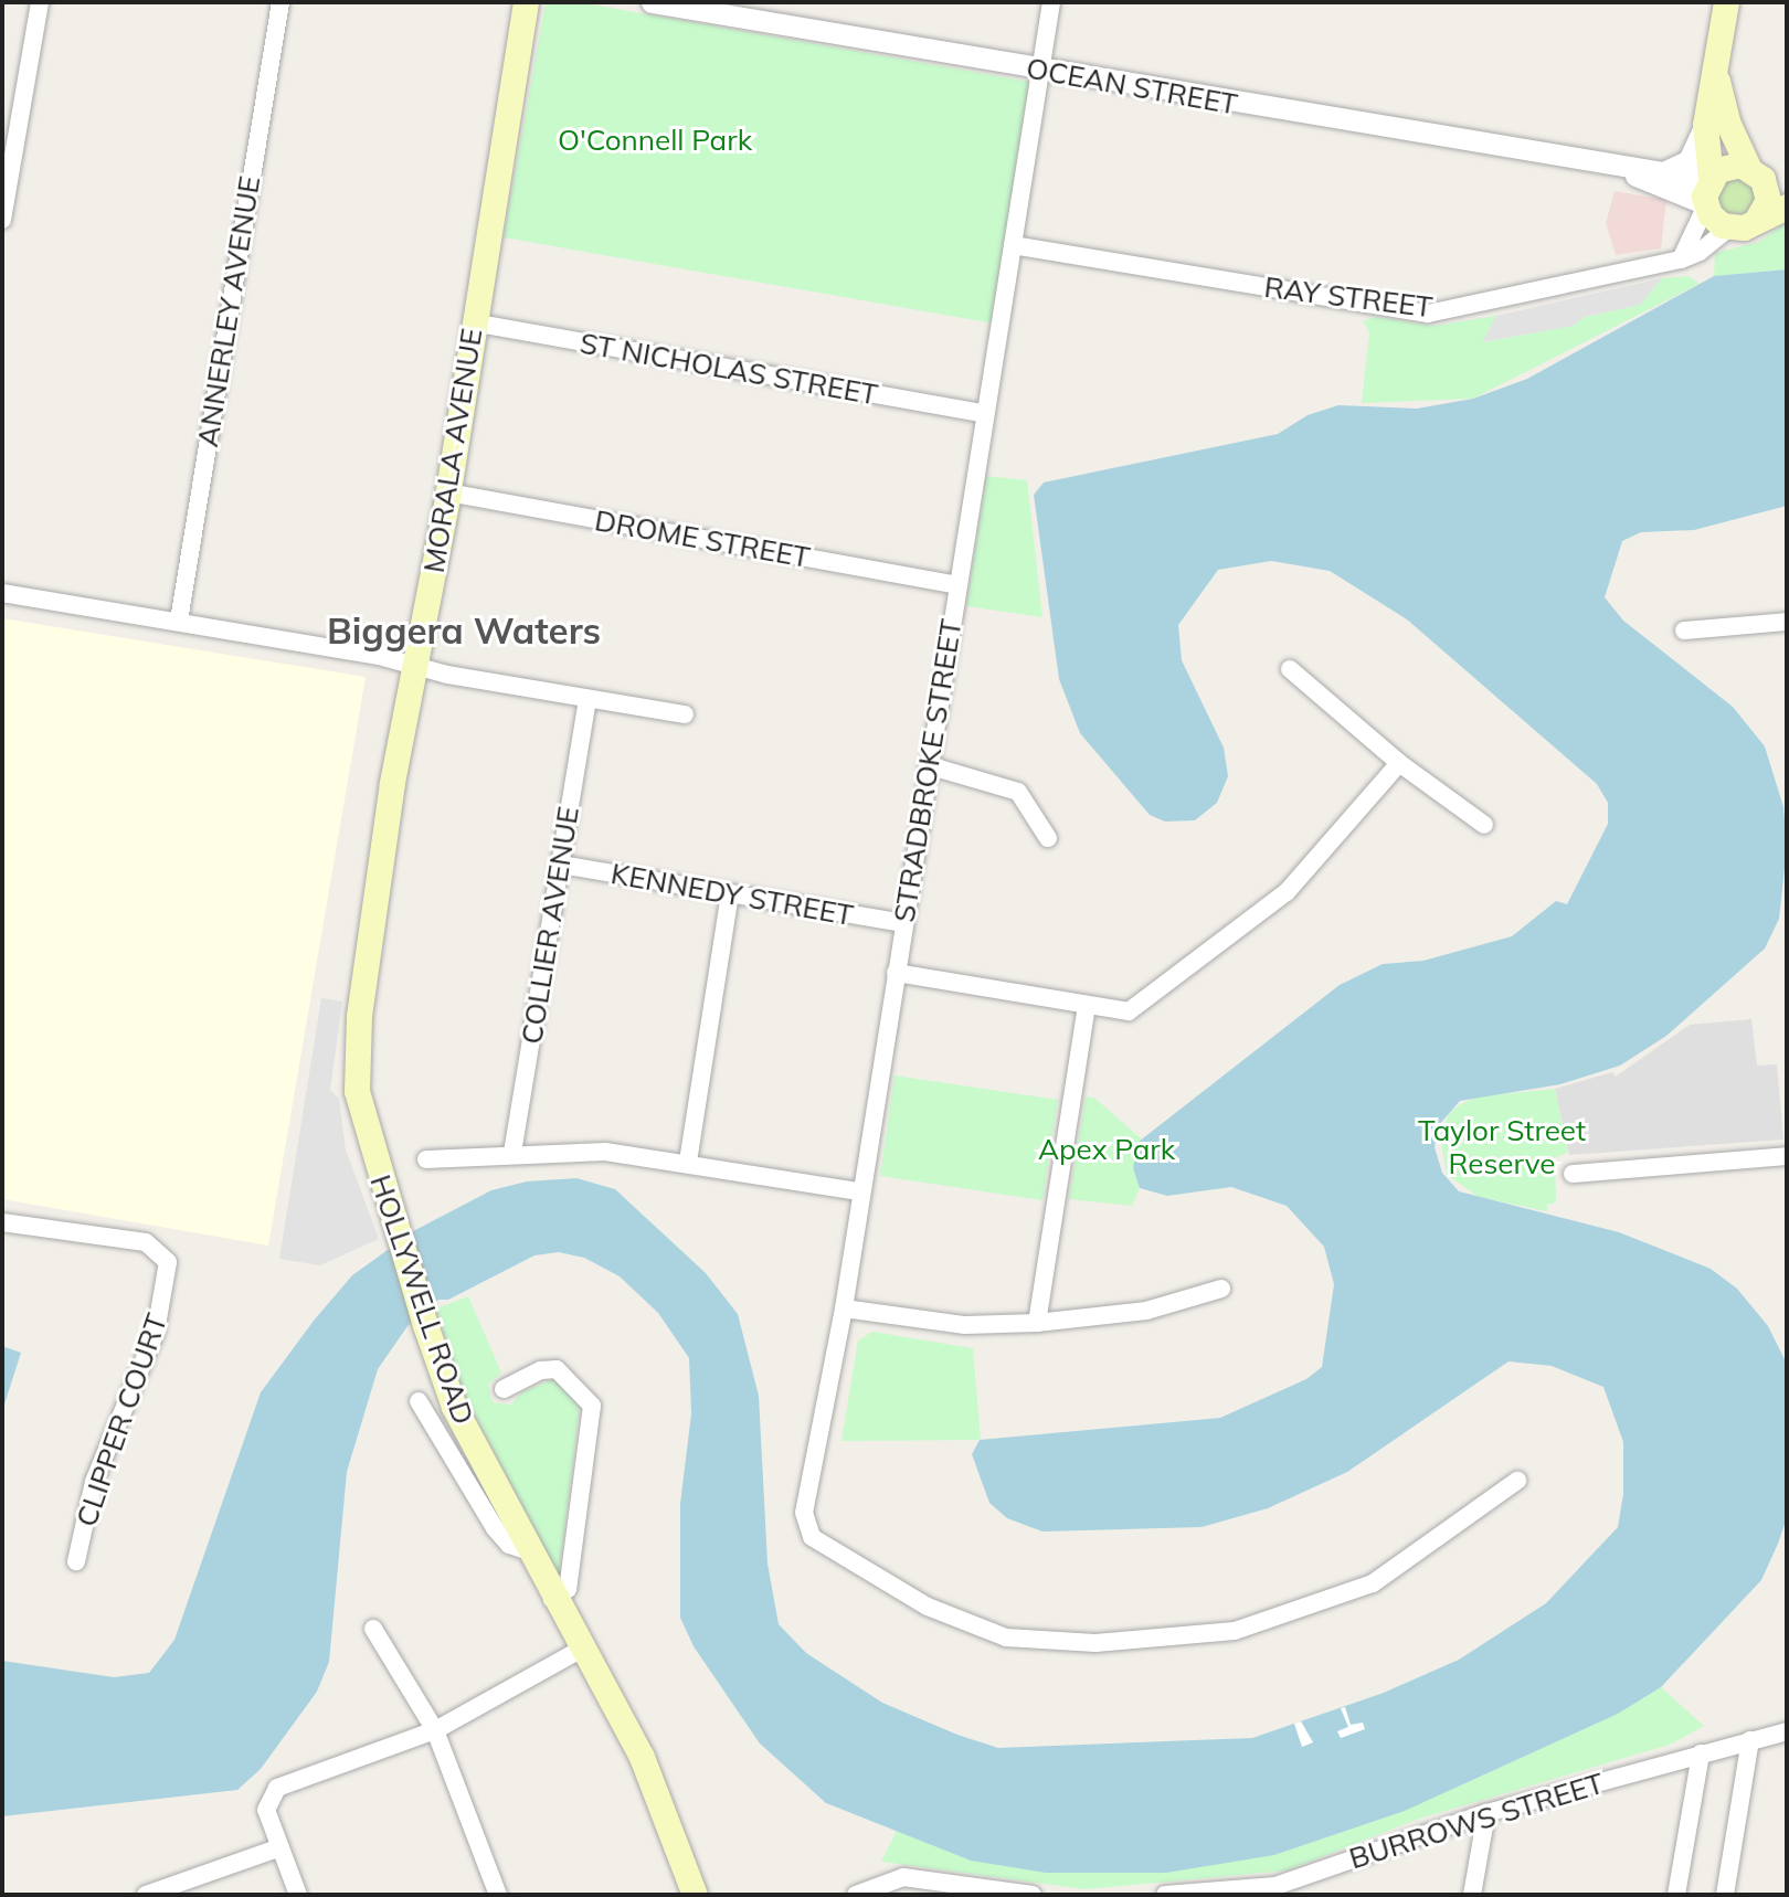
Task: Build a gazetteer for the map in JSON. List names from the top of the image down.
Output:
{
  "streets": {
    "main road": ["MORALA AVENUE", "HOLLYWELL ROAD"],
    "street": [
      "OCEAN STREET",
      "RAY STREET",
      "ANNERLEY AVENUE",
      "ST NICHOLAS STREET",
      "DROME STREET",
      "STRADBROKE STREET",
      "KENNEDY STREET",
      "COLLIER AVENUE",
      "CLIPPER COURT",
      "BURROWS STREET"
    ]
  },
  "crossings": [
    ["OCEAN STREET", "RAY STREET"],
    ["OCEAN STREET", "STRADBROKE STREET"],
    ["RAY STREET", "STRADBROKE STREET"],
    ["ST NICHOLAS STREET", "MORALA AVENUE"],
    ["ST NICHOLAS STREET", "STRADBROKE STREET"],
    ["MORALA AVENUE", "DROME STREET"],
    ["MORALA AVENUE", "HOLLYWELL ROAD"],
    ["DROME STREET", "STRADBROKE STREET"],
    ["STRADBROKE STREET", "KENNEDY STREET"],
    ["KENNEDY STREET", "COLLIER AVENUE"]
  ],
  "districts": ["Biggera Waters"],
  "parks": ["O'Connell Park", "Taylor Street Reserve", "Apex Park"]
}
